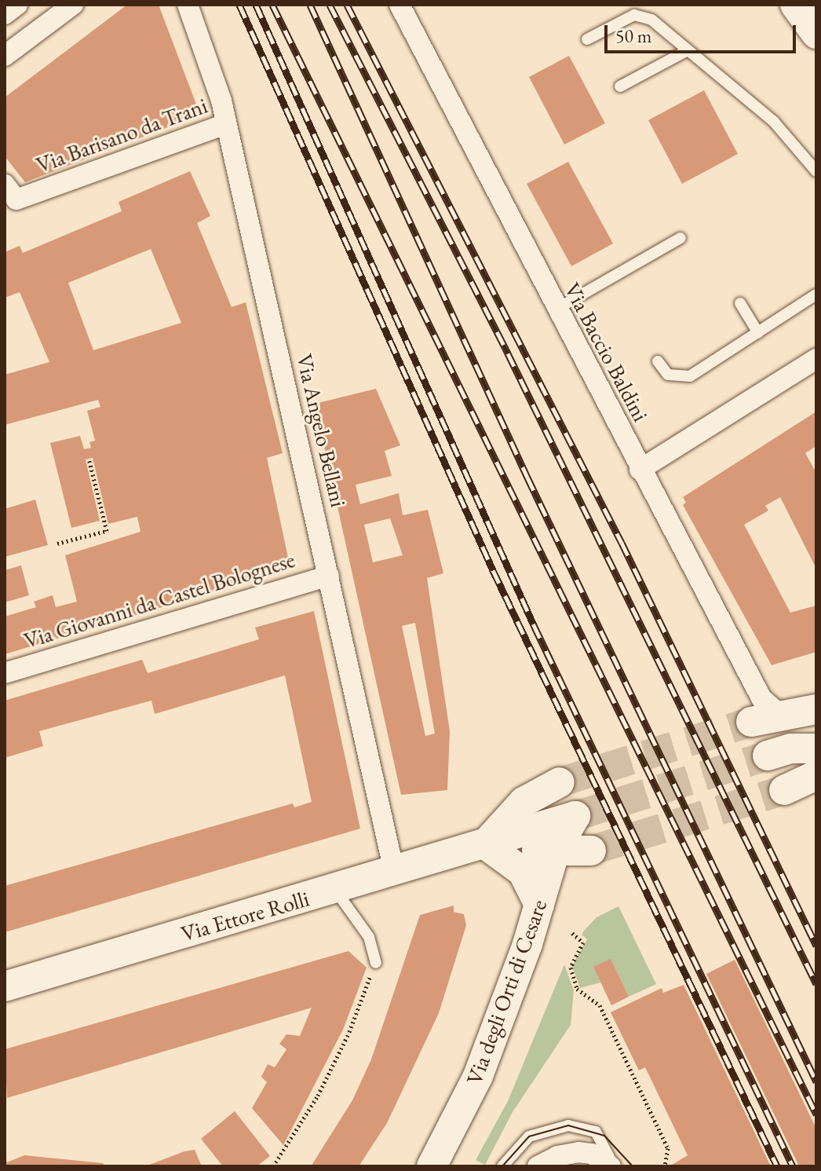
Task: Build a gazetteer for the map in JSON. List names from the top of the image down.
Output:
{
  "streets": {
    "main road": ["Via Ettore Rolli", "Via degli Orti di Cesare"],
    "street": [
      "Via Barisano da Trani",
      "Via Baccio Baldini",
      "Via Angelo Bellani",
      "Via Giovanni da Castel Bolognese"
    ]
  },
  "crossings": [
    ["Via Barisano da Trani", "Via Angelo Bellani"],
    ["Via Angelo Bellani", "Via Giovanni da Castel Bolognese"],
    ["Via Angelo Bellani", "Via Ettore Rolli"],
    ["Via Ettore Rolli", "Via degli Orti di Cesare"]
  ],
  "scale_bar": "50 m"
}
